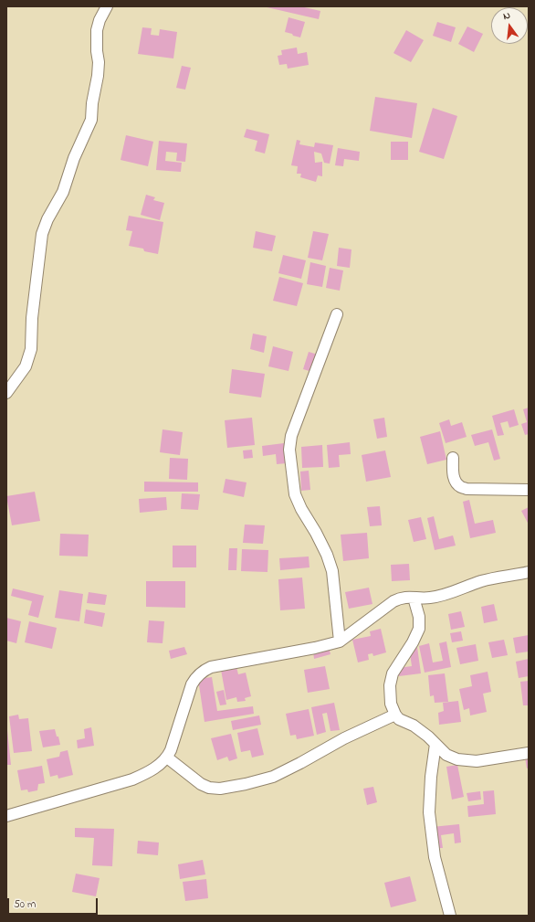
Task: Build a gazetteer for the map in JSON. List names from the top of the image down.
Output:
{
  "scale_bar": "50 m",
  "north": "top"
}
